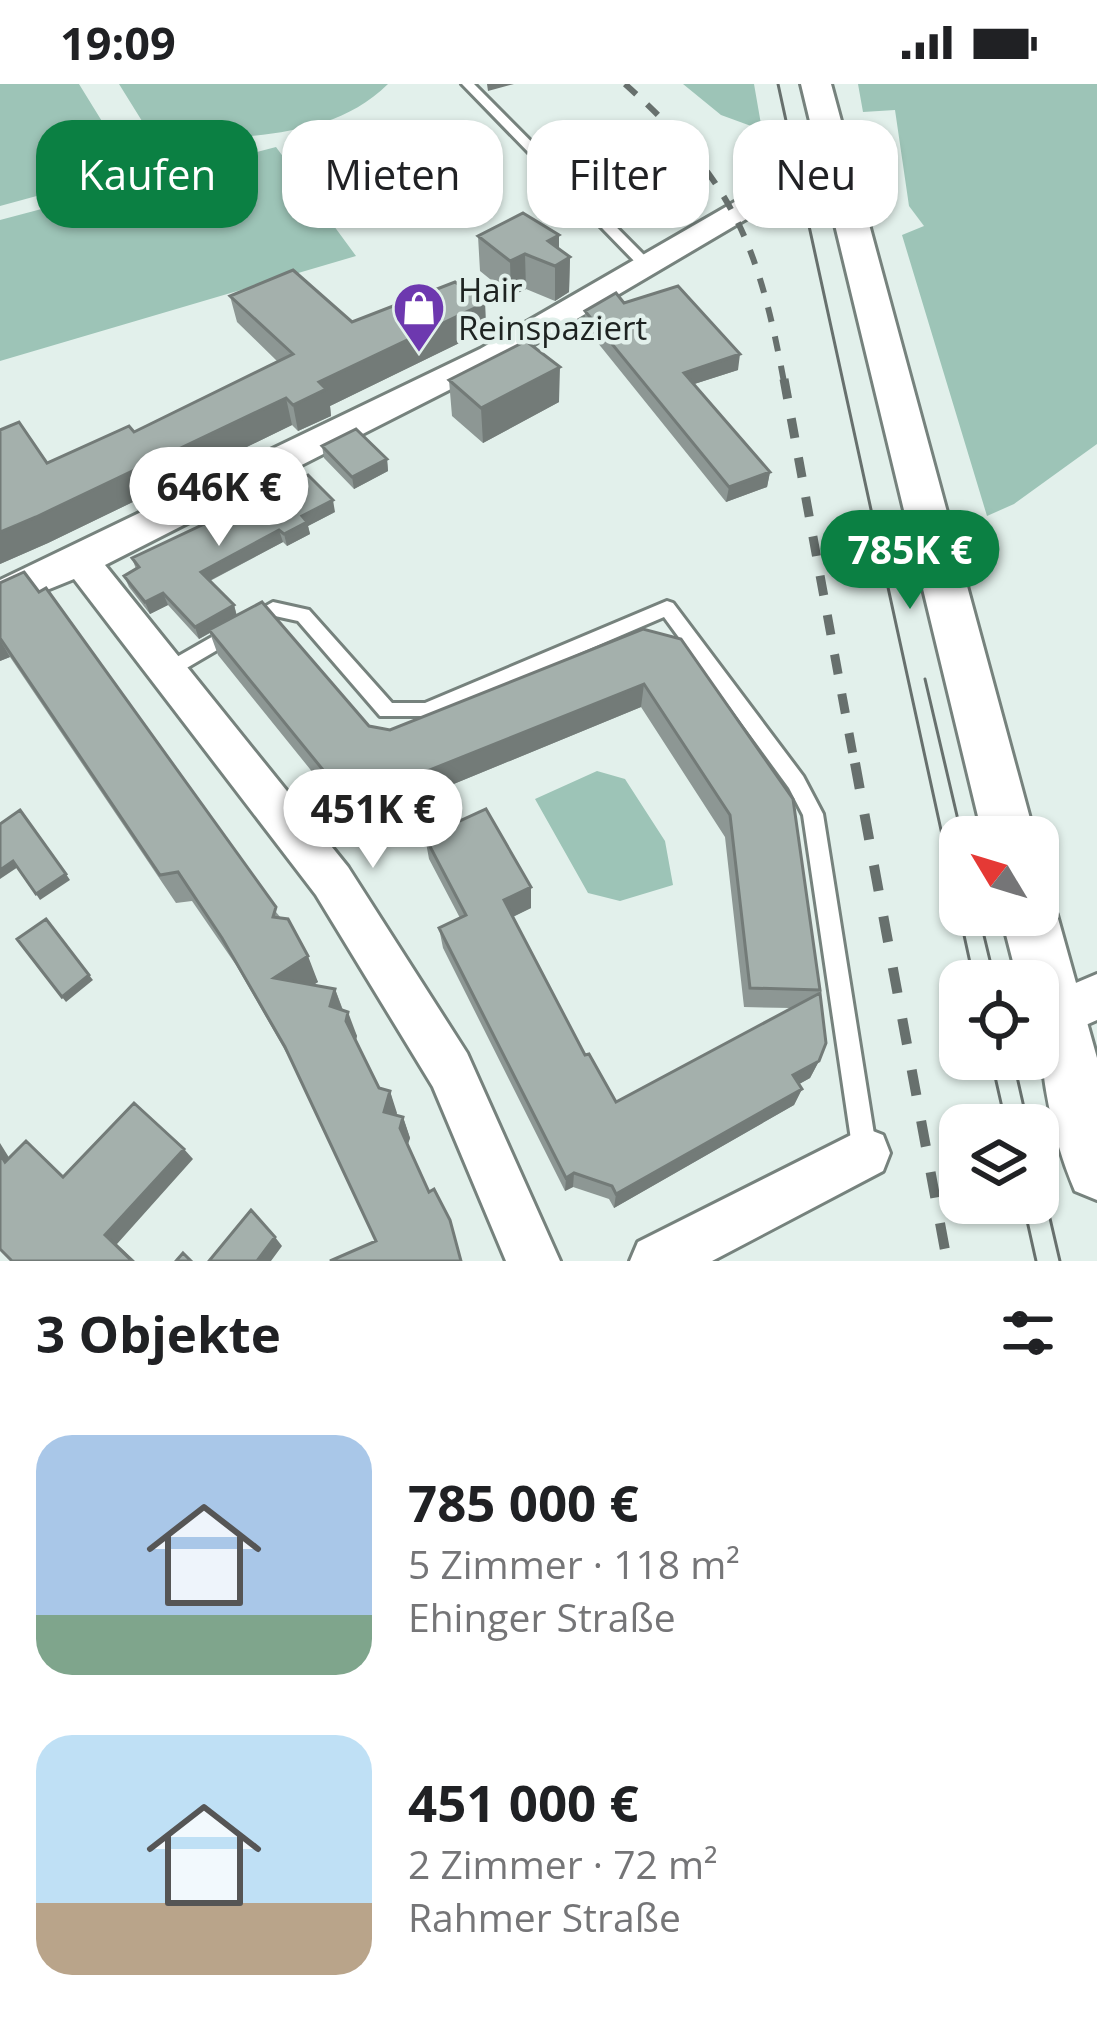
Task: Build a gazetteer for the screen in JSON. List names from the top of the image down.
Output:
{
  "places": {
    "shop": ["Hair Reinspaziert"]
  },
  "north": "top left",
  "page": {
    "status": "19:09",
    "chip": [
      "Kaufen",
      "Mieten",
      "Filter",
      "Neu"
    ],
    "price": ["646K €", "785K €", "451K €"],
    "heading": "3 Objekte",
    "list": [
      {
        "name": "785 000 €",
        "note": "5 Zimmer · 118 m² · Ehinger Straße"
      },
      {
        "name": "451 000 €",
        "note": "2 Zimmer · 72 m² · Rahmer Straße"
      }
    ]
  }
}
